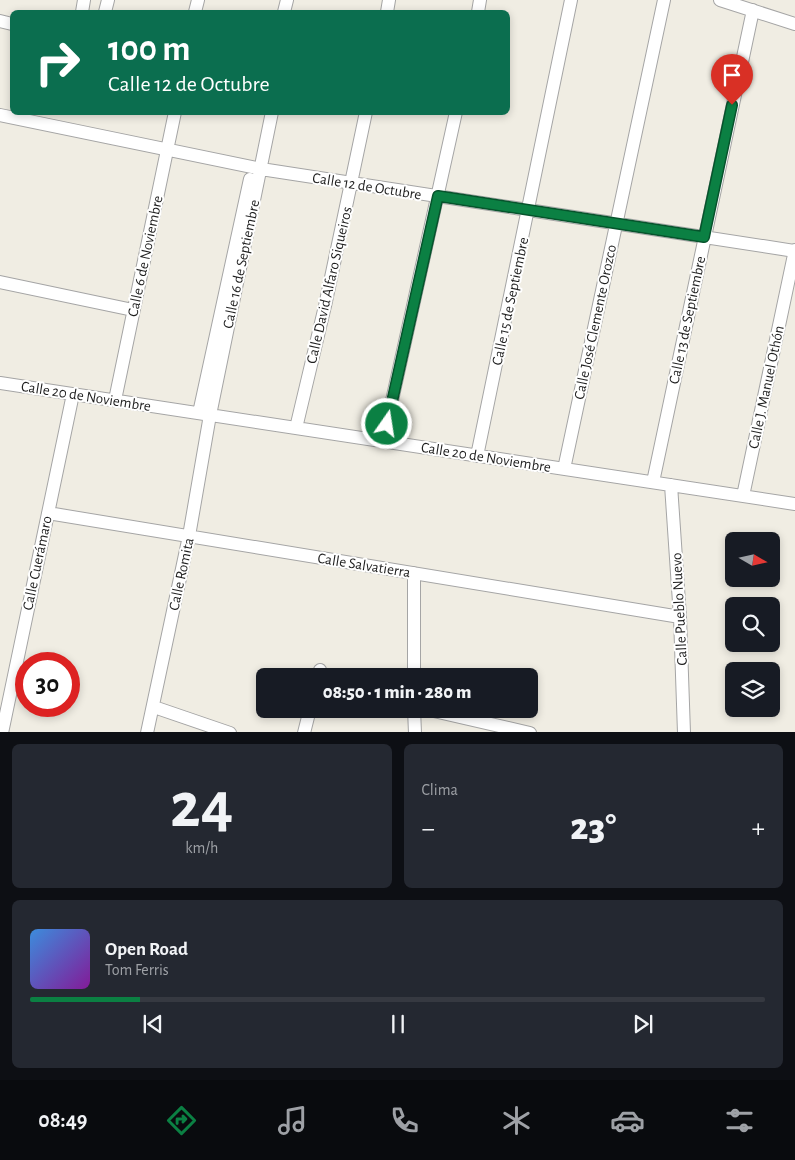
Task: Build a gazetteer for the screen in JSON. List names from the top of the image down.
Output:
{
  "streets": {
    "street": [
      "Calle 12 de Octubre",
      "Calle 6 de Noviembre",
      "Calle 16 de Septiembre",
      "Calle David Alfaro Siqueiros",
      "Calle 15 de Septiembre",
      "Calle 13 de Septiembre",
      "Calle José Clemente Orozco",
      "Calle J. Manuel Othón",
      "Calle 20 de Noviembre",
      "Calle Cuerámaro",
      "Calle Salvatierra",
      "Calle Romita",
      "Calle Pueblo Nuevo"
    ]
  },
  "crossings": [
    ["Calle 12 de Octubre", "Calle 6 de Noviembre"],
    ["Calle 12 de Octubre", "Calle 16 de Septiembre"],
    ["Calle 12 de Octubre", "Calle David Alfaro Siqueiros"],
    ["Calle 12 de Octubre", "Calle 15 de Septiembre"],
    ["Calle 12 de Octubre", "Calle 13 de Septiembre"],
    ["Calle 12 de Octubre", "Calle José Clemente Orozco"],
    ["Calle 12 de Octubre", "Calle J. Manuel Othón"],
    ["Calle 6 de Noviembre", "Calle 20 de Noviembre"],
    ["Calle 16 de Septiembre", "Calle 20 de Noviembre"],
    ["Calle 16 de Septiembre", "Calle Romita"],
    ["Calle David Alfaro Siqueiros", "Calle 20 de Noviembre"],
    ["Calle 15 de Septiembre", "Calle 20 de Noviembre"],
    ["Calle 13 de Septiembre", "Calle 20 de Noviembre"],
    ["Calle José Clemente Orozco", "Calle 20 de Noviembre"],
    ["Calle J. Manuel Othón", "Calle 20 de Noviembre"],
    ["Calle 20 de Noviembre", "Calle Cuerámaro"],
    ["Calle 20 de Noviembre", "Calle Romita"],
    ["Calle 20 de Noviembre", "Calle Pueblo Nuevo"],
    ["Calle Cuerámaro", "Calle Salvatierra"],
    ["Calle Salvatierra", "Calle Romita"],
    ["Calle Salvatierra", "Calle Pueblo Nuevo"]
  ],
  "north": "right",
  "page": {
    "turn": ["100 m", "Calle 12 de Octubre"],
    "limit": "30",
    "trip": "08:50 · 1 min · 280 m",
    "tile": [
      ["24", "km/h"],
      "Clima"
    ],
    "heat": ["−", "23°", "+"],
    "song": ["Open Road", "Tom Ferris"],
    "tabs": "08:49"
  }
}
